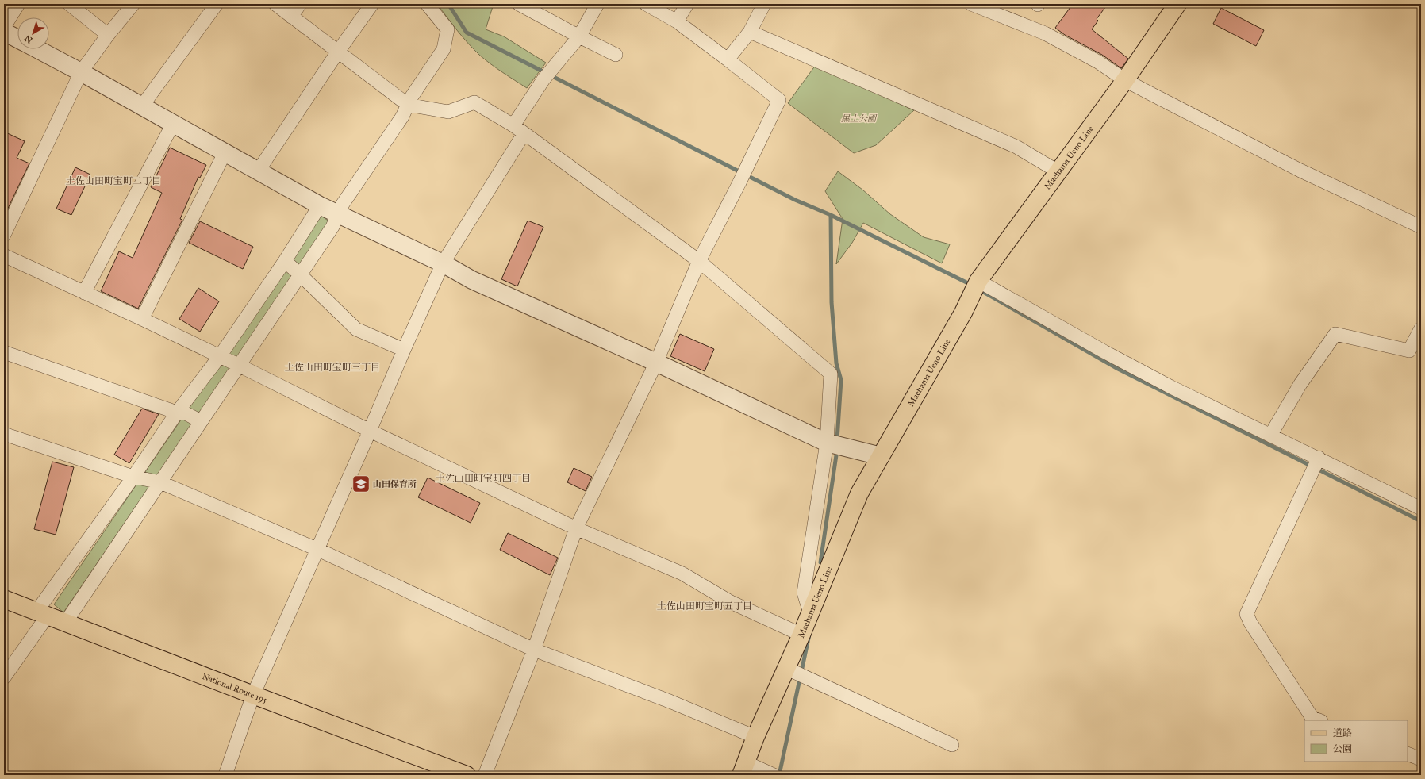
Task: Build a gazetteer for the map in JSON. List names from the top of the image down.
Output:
{
  "streets": {
    "main road": ["Maehama Ueno Line", "National Route 195"]
  },
  "districts": [
    "土佐山田町宝町二丁目",
    "土佐山田町宝町三丁目",
    "土佐山田町宝町四丁目",
    "土佐山田町宝町五丁目"
  ],
  "parks": ["黒土公園"],
  "places": {
    "school or university": ["山田保育所"]
  },
  "legend": ["道路", "公園"],
  "north": "bottom left"
}
